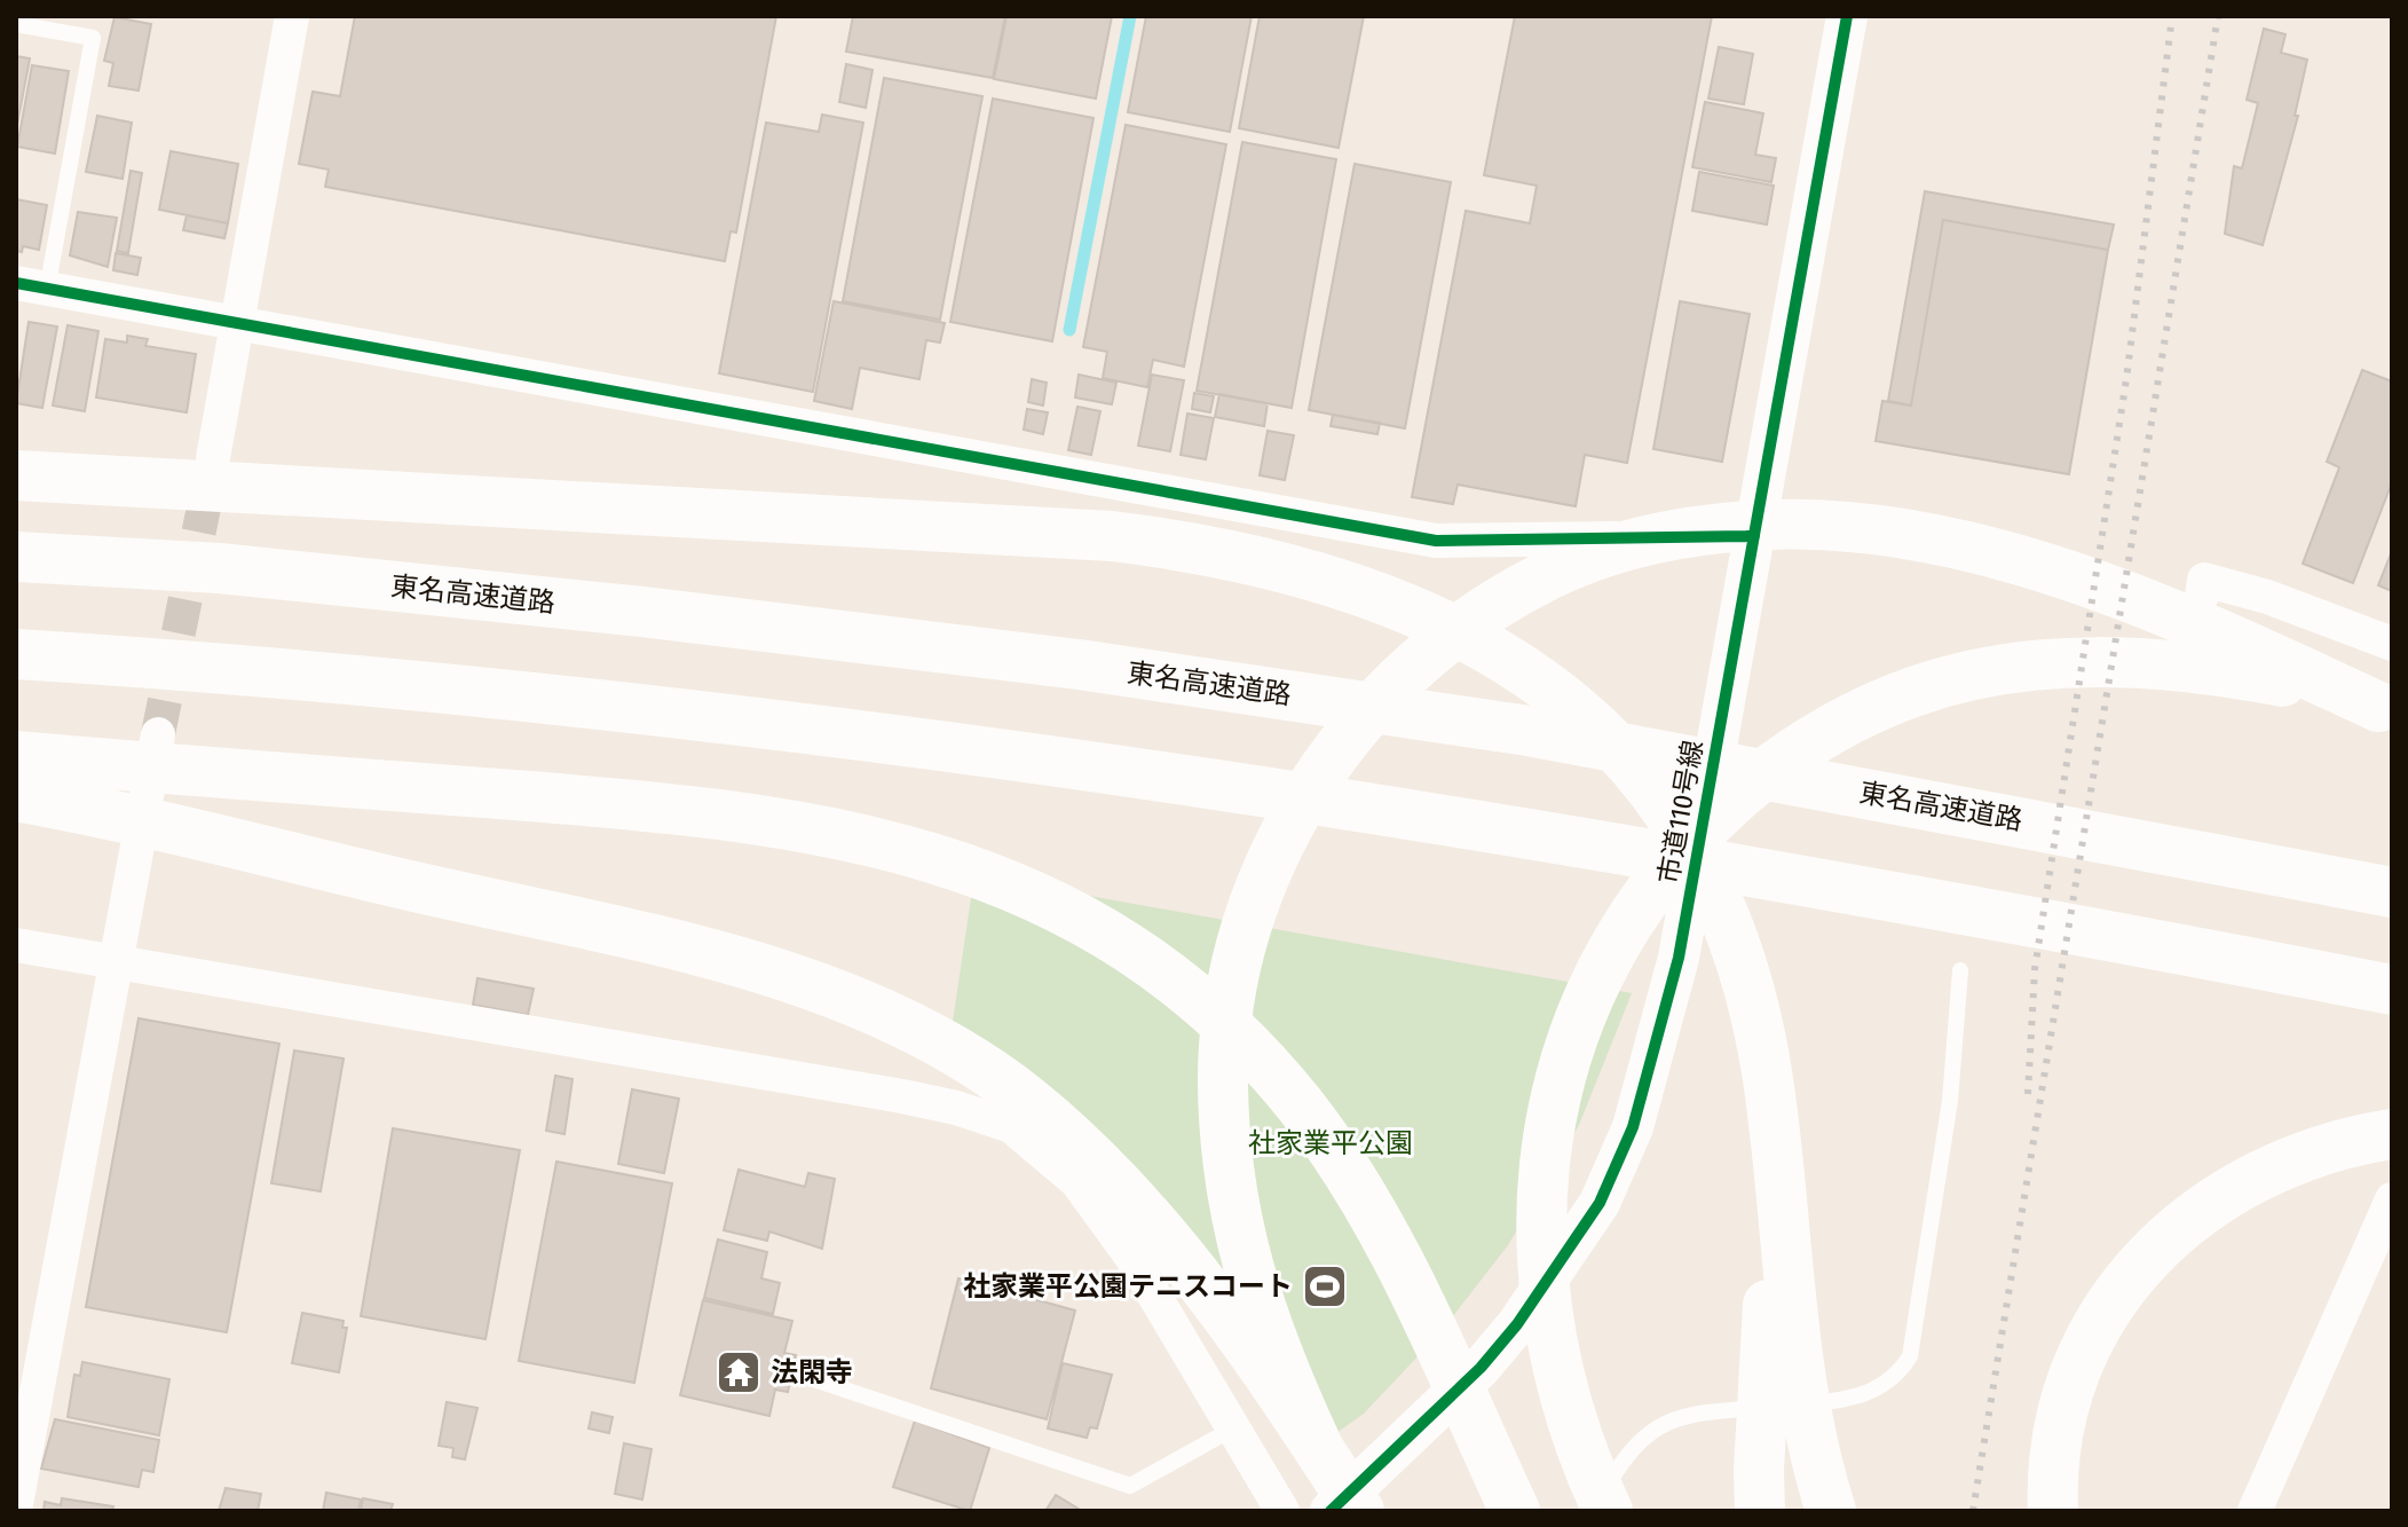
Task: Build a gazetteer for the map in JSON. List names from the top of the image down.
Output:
{
  "streets": {
    "highway": ["東名高速道路"],
    "street": ["市道110号線"]
  },
  "parks": ["社家業平公園"],
  "places": {
    "sports": ["社家業平公園テニスコート"],
    "temple": ["法閑寺"]
  }
}
